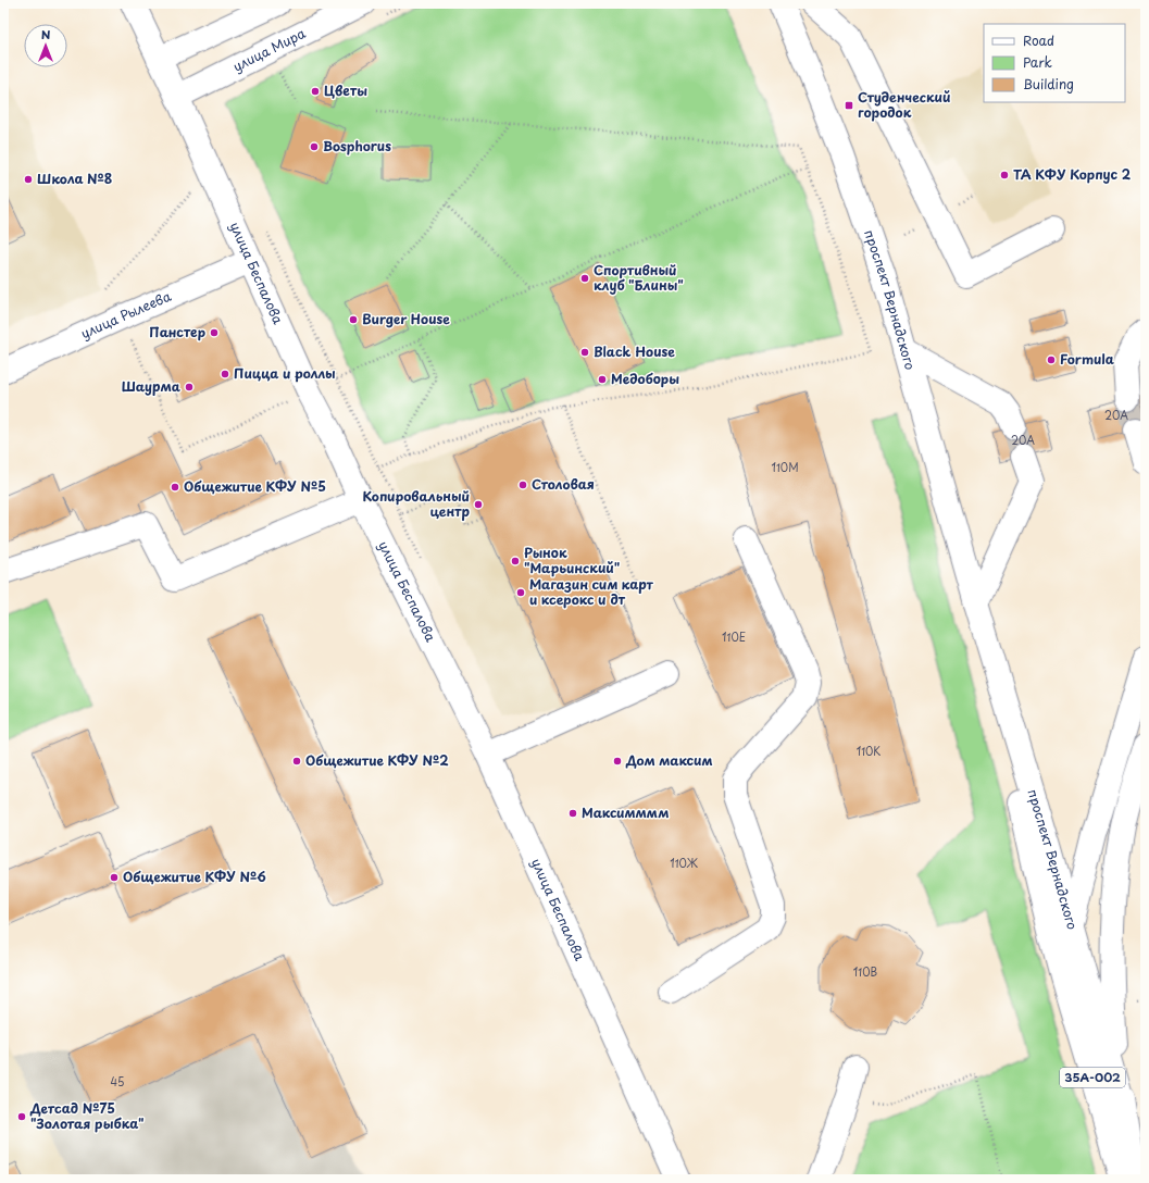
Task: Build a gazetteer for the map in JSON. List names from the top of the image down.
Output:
{
  "streets": {
    "main road": [
      "улица Мира",
      "улица Беспалова",
      "проспект Вернадского",
      "улица Рылеева",
      "35А-002"
    ]
  },
  "crossings": [
    ["улица Мира", "улица Беспалова"],
    ["улица Беспалова", "улица Рылеева"],
    ["проспект Вернадского", "35А-002"]
  ],
  "places": {
    "other": [
      "Цветы",
      "Bosphorus",
      "ТА КФУ Корпус 2",
      "Школа №8",
      "Спортивный клуб \"Блины\"",
      "Burger House",
      "Панстер",
      "Black House",
      "Formula",
      "Пицца и роллы",
      "Медоборы",
      "Шаурма",
      "Столовая",
      "Общежитие КФУ №5",
      "Копировальный центр",
      "Рынок \"Марьинский\"",
      "Магазин сим карт и ксерокс и дт",
      "Общежитие КФУ №2",
      "Дом максим",
      "Максимммм",
      "Общежитие КФУ №6",
      "Детсад №75 \"Золотая рыбка\""
    ],
    "transit": ["Студенческий городок"]
  },
  "house_numbers": [
    "20А",
    "20А",
    "110М",
    "110Е",
    "110К",
    "110Ж",
    "110В",
    "45"
  ],
  "legend": ["Road", "Park", "Building"],
  "north": "top"
}
